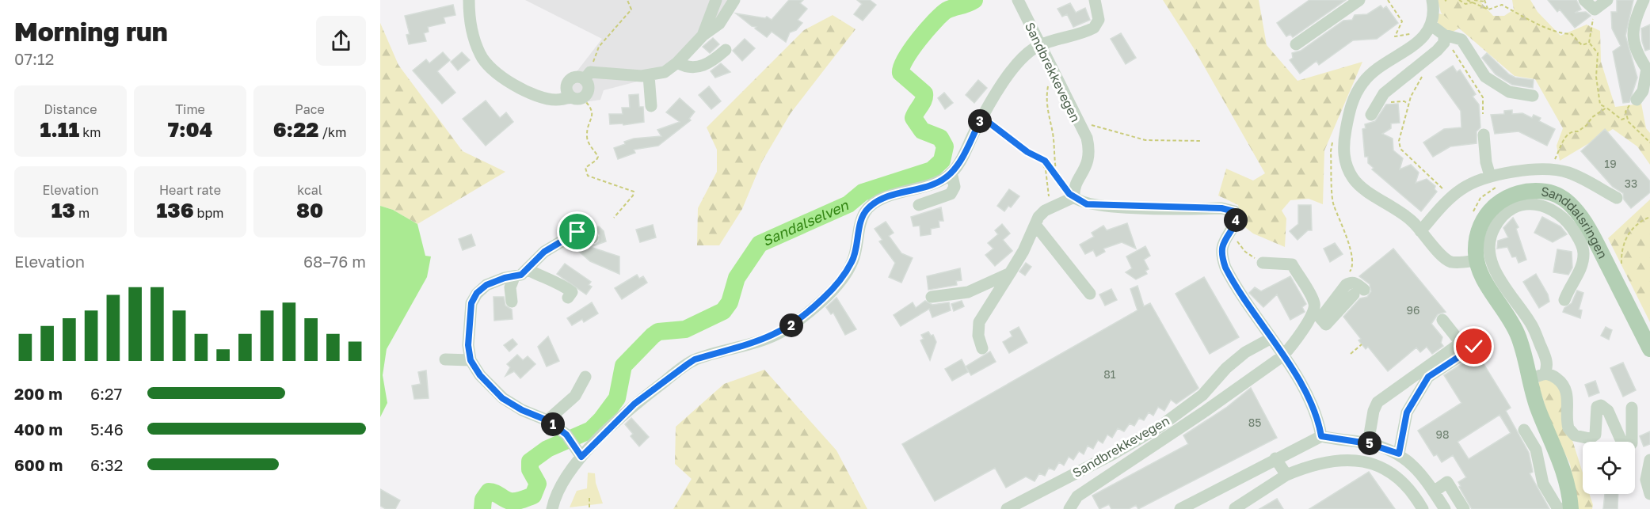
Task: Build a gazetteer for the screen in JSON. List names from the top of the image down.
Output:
{
  "streets": {
    "main road": ["Sanddalsringen"],
    "street": ["Sandbrekkevegen"]
  },
  "water": ["Sandalselven"],
  "house_numbers": [
    "19",
    "33",
    "96",
    "81",
    "85",
    "98"
  ],
  "page": {
    "heading": ["Morning run", "07:12"],
    "stats": [
      ["Distance", "1.11 km"],
      ["Time", "7:04"],
      ["Pace", "6:22 /km"],
      ["Elevation", "13 m"],
      ["Heart rate", "136 bpm"],
      ["kcal", "80"]
    ],
    "pins": [
      "3",
      "4",
      "2",
      "1",
      "5"
    ],
    "chart": ["Elevation", "68–76 m"],
    "list": [
      {
        "name": "200 m",
        "note": "6:27"
      },
      {
        "name": "400 m",
        "note": "5:46"
      },
      {
        "name": "600 m",
        "note": "6:32"
      }
    ]
  }
}
